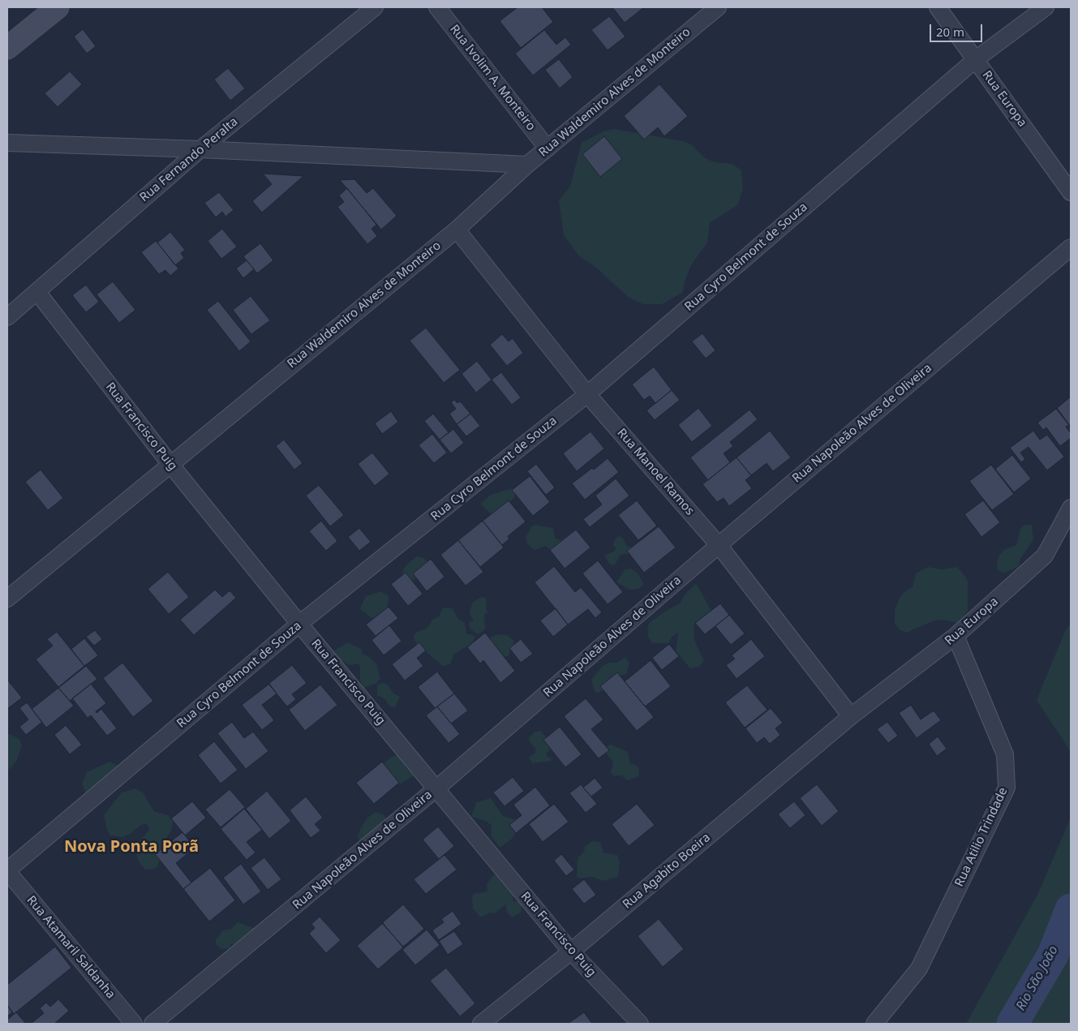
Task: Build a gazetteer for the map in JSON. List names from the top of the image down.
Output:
{
  "streets": {
    "street": [
      "Rua Ivolim A. Monteiro",
      "Rua Waldemiro Alves de Monteiro",
      "Rua Europa",
      "Rua Fernando Peralta",
      "Rua Cyro Belmont de Souza",
      "Rua Napoleão Alves de Oliveira",
      "Rua Francisco Puig",
      "Rua Manoel Ramos",
      "Rua Atilio Trindade",
      "Rua Agabito Boeira",
      "Rua Atamaril Saldanha"
    ]
  },
  "crossings": [
    ["Rua Ivolim A. Monteiro", "Rua Waldemiro Alves de Monteiro"],
    ["Rua Waldemiro Alves de Monteiro", "Rua Francisco Puig"],
    ["Rua Waldemiro Alves de Monteiro", "Rua Manoel Ramos"],
    ["Rua Europa", "Rua Cyro Belmont de Souza"],
    ["Rua Europa", "Rua Manoel Ramos"],
    ["Rua Europa", "Rua Atilio Trindade"],
    ["Rua Europa", "Rua Agabito Boeira"],
    ["Rua Fernando Peralta", "Rua Francisco Puig"],
    ["Rua Cyro Belmont de Souza", "Rua Francisco Puig"],
    ["Rua Cyro Belmont de Souza", "Rua Manoel Ramos"],
    ["Rua Cyro Belmont de Souza", "Rua Atamaril Saldanha"],
    ["Rua Napoleão Alves de Oliveira", "Rua Francisco Puig"],
    ["Rua Napoleão Alves de Oliveira", "Rua Manoel Ramos"],
    ["Rua Francisco Puig", "Rua Agabito Boeira"],
    ["Rua Manoel Ramos", "Rua Agabito Boeira"]
  ],
  "districts": ["Nova Ponta Porã"],
  "water": ["Rio São João"],
  "scale_bar": "20 m"
}
